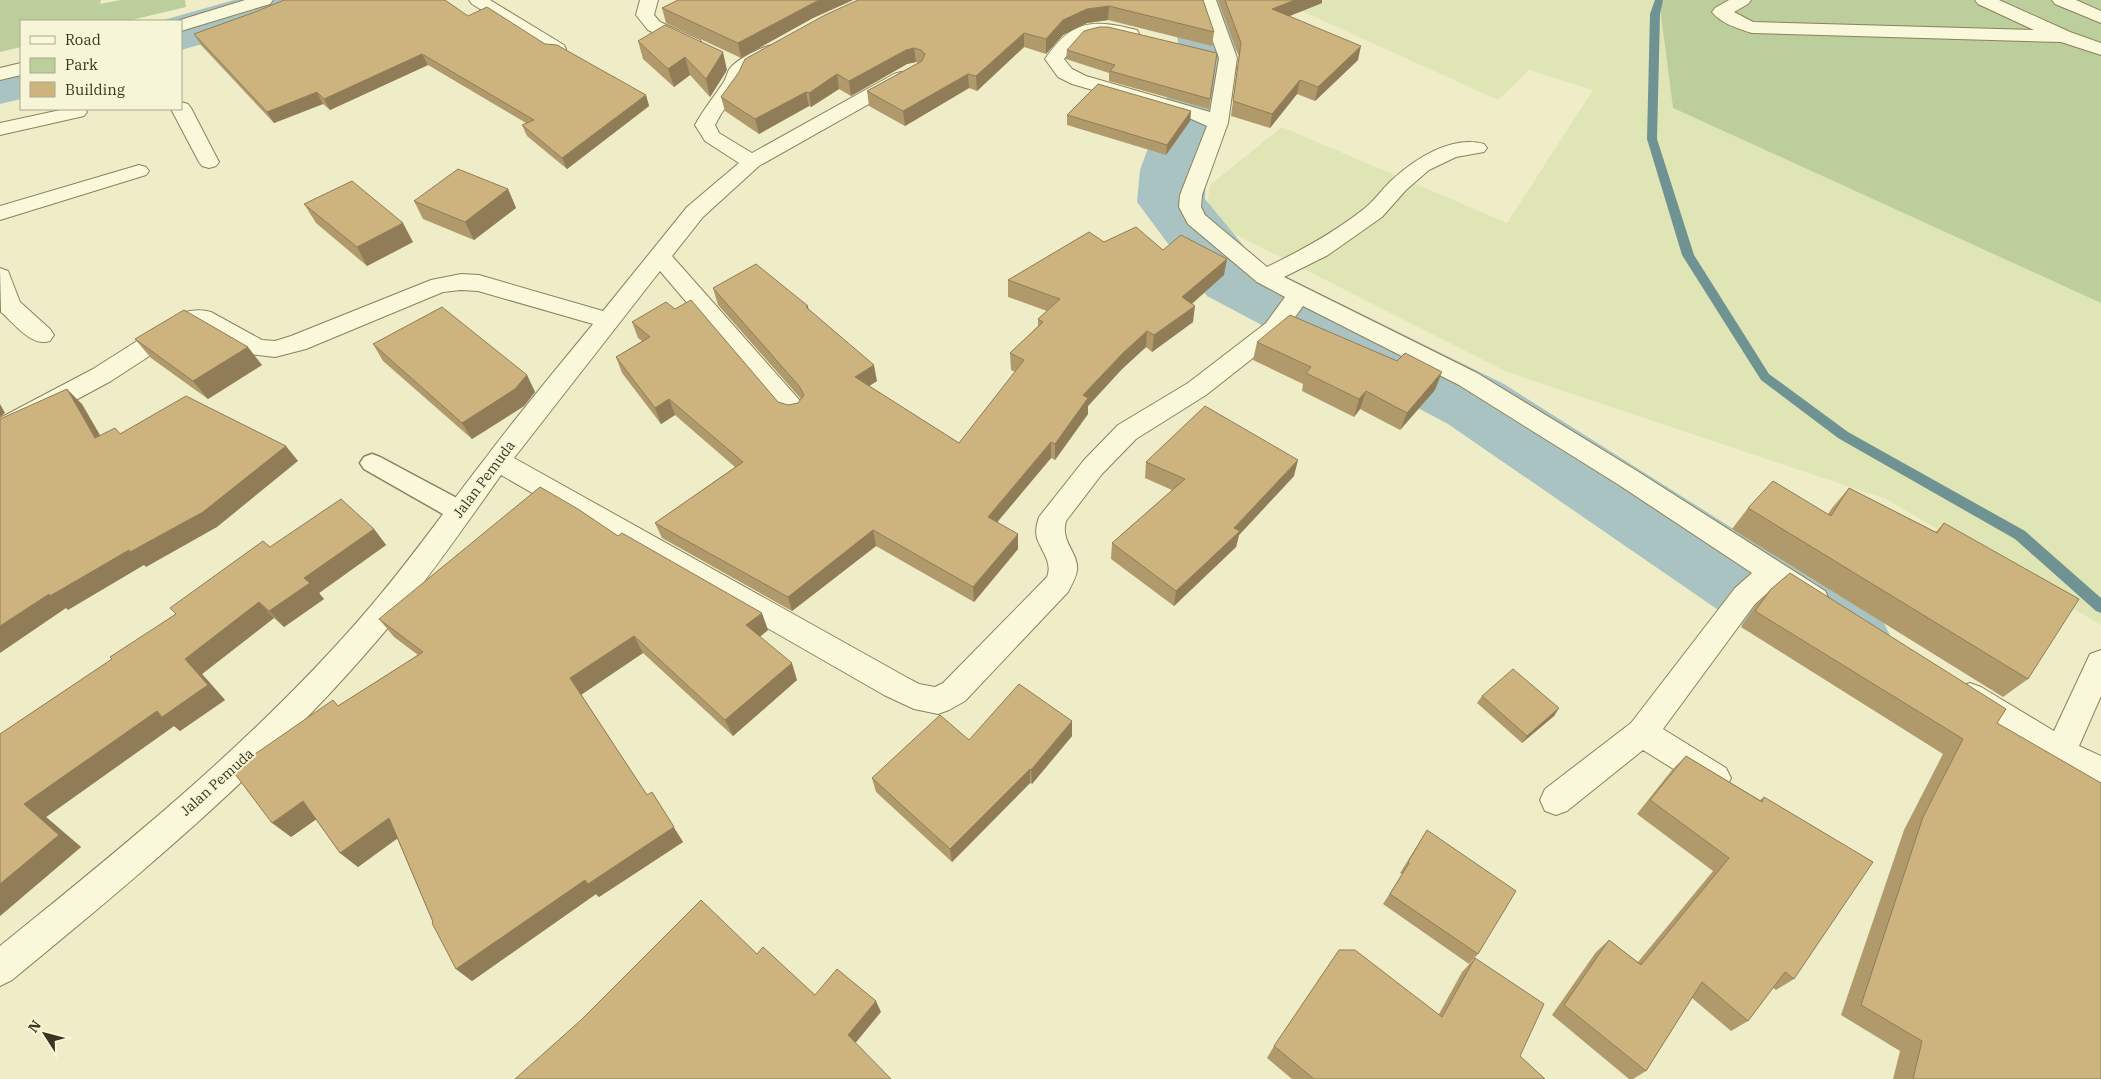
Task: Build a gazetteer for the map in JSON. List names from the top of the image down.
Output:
{
  "streets": {
    "street": ["Jalan Pemuda"]
  },
  "legend": ["Road", "Park", "Building"],
  "north": "top left"
}
